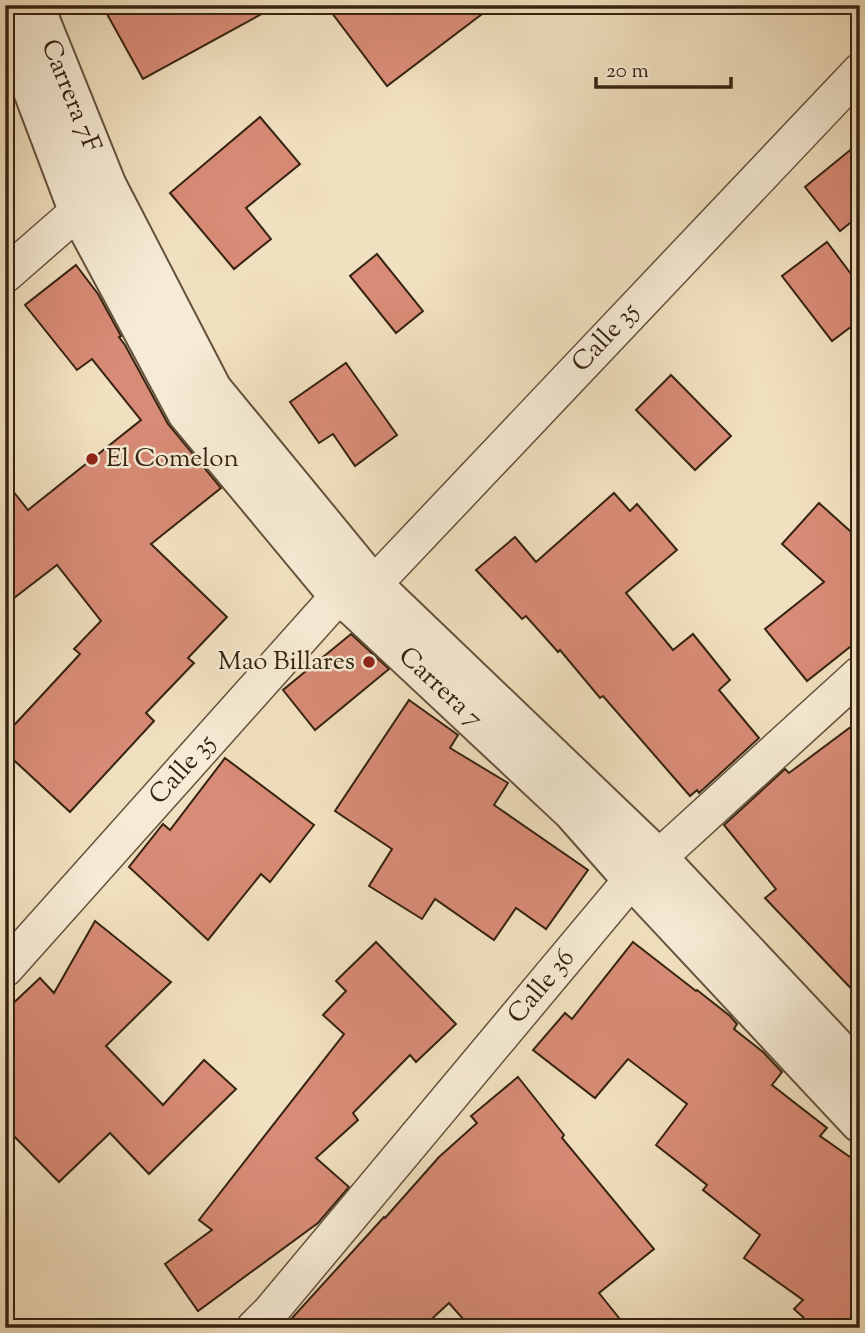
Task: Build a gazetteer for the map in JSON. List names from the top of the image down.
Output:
{
  "streets": {
    "street": [
      "Carrera 7F",
      "Calle 35",
      "Carrera 7",
      "Calle 36"
    ]
  },
  "crossings": [
    ["Carrera 7F", "Carrera 7"],
    ["Calle 35", "Carrera 7"],
    ["Carrera 7", "Calle 36"]
  ],
  "places": ["El Comelon", "Mao Billares"],
  "scale_bar": "20 m"
}
